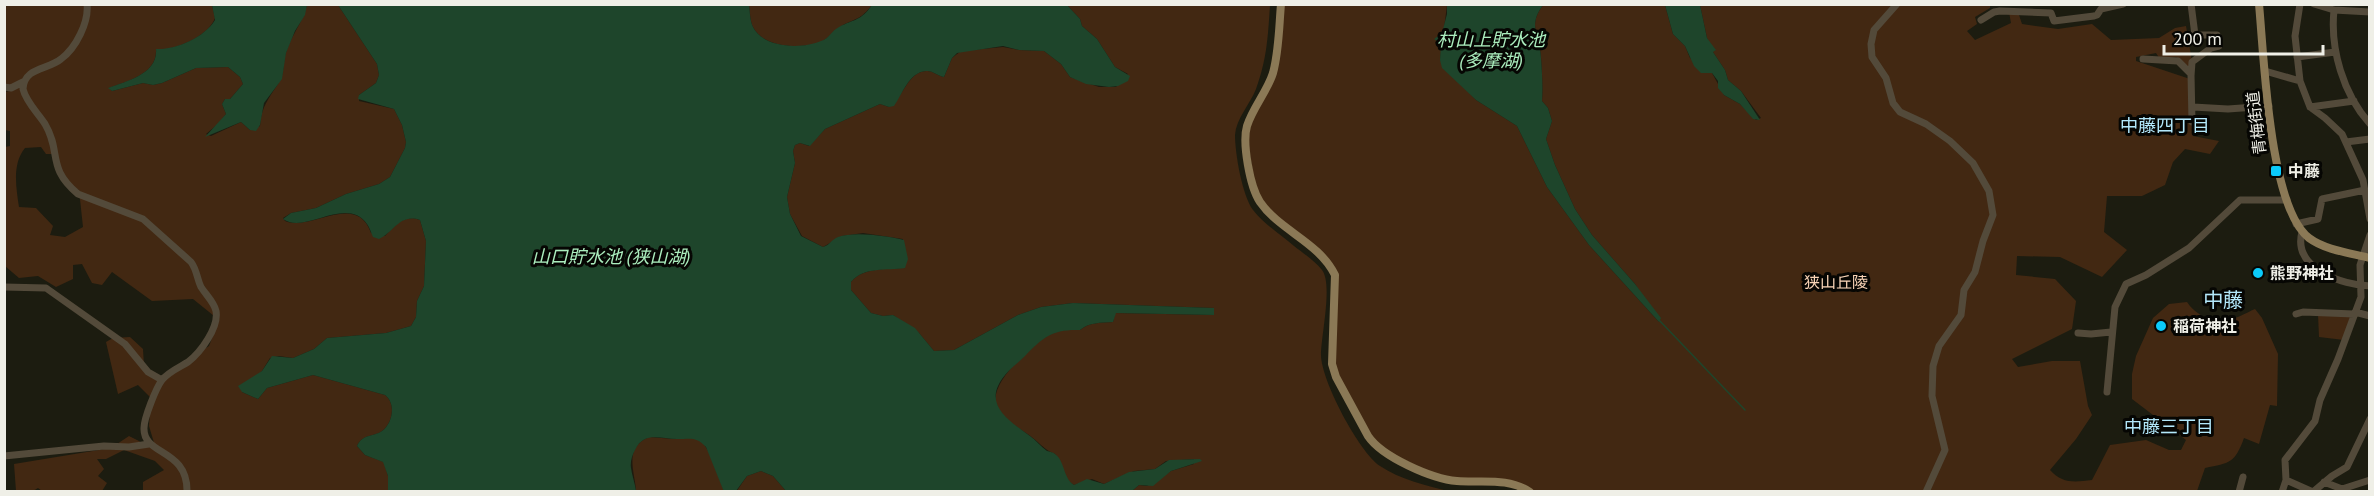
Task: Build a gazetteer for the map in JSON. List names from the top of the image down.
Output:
{
  "streets": {
    "main road": ["青梅街道"]
  },
  "districts": ["中藤四丁目", "中藤", "中藤三丁目"],
  "water": ["村山上貯水池 (多摩湖)", "山口貯水池 (狭山湖)"],
  "parks": ["狭山丘陵"],
  "places": {
    "transit": ["中藤"],
    "other": ["熊野神社", "稲荷神社"]
  },
  "scale_bar": "200 m"
}
